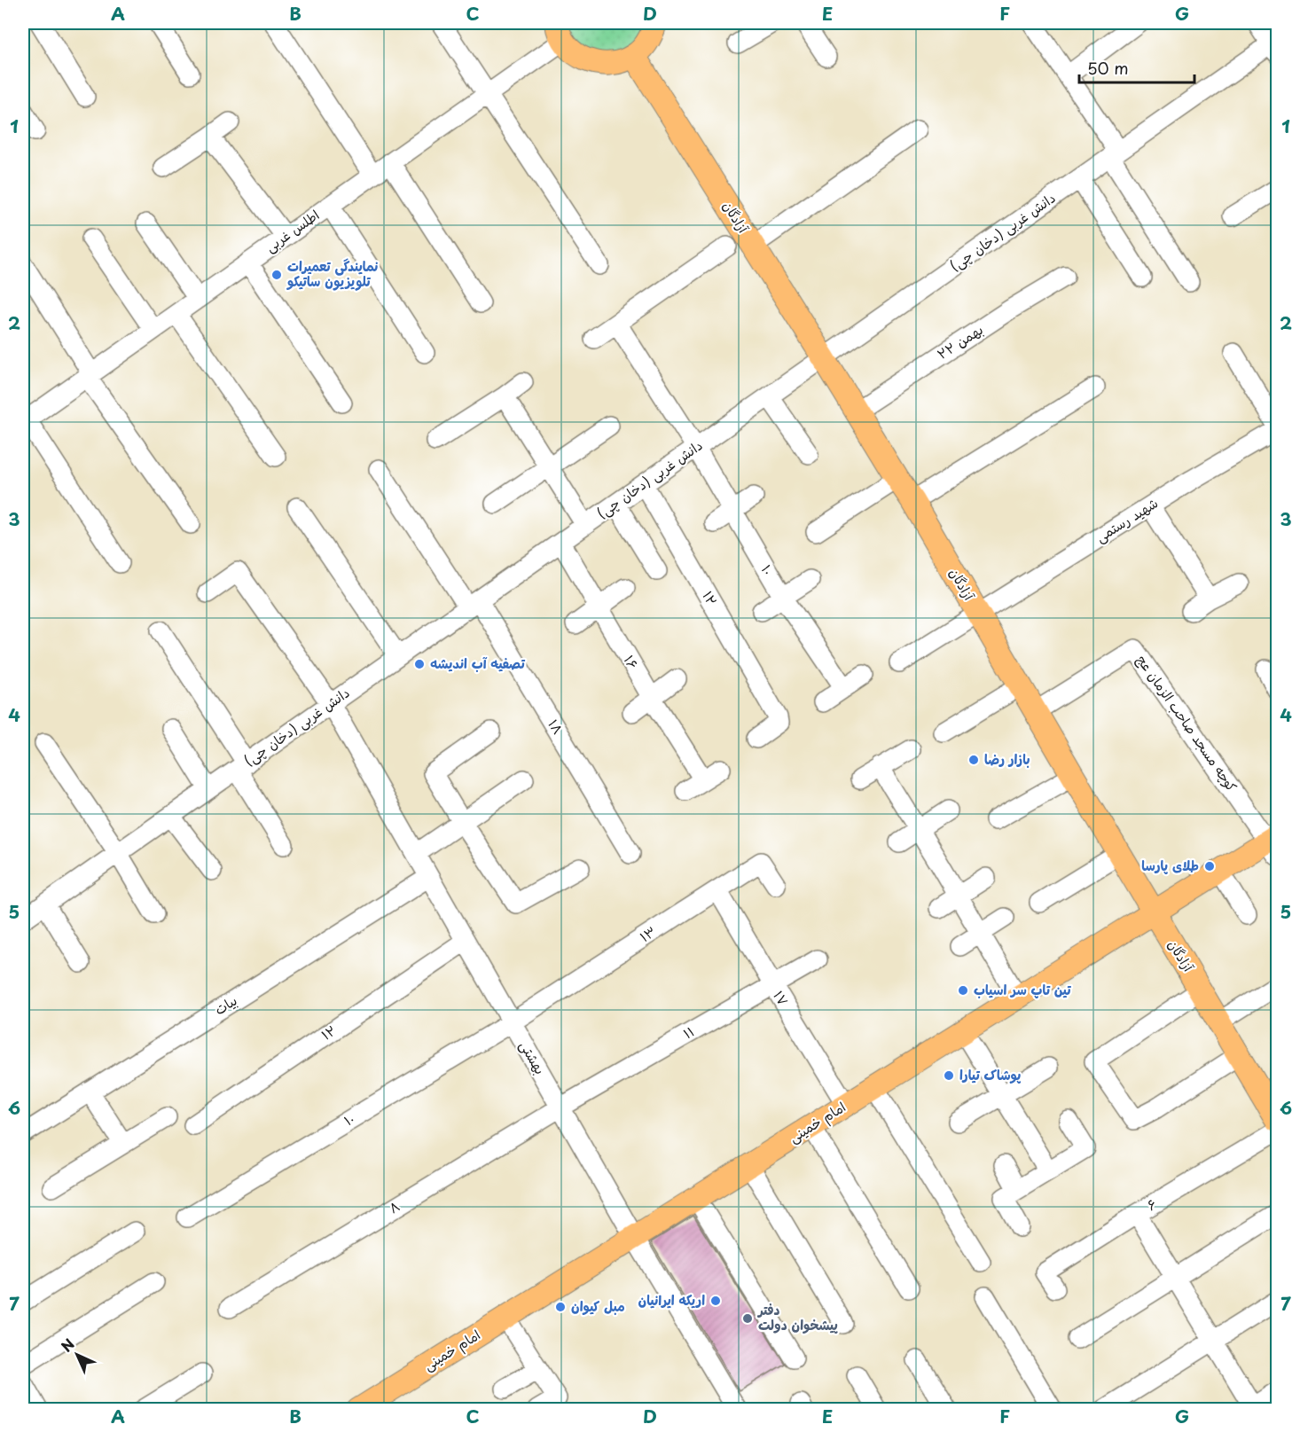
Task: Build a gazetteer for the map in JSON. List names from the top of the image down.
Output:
{
  "streets": {
    "main road": ["آزادگان", "امام خمینی"],
    "street": [
      "اطلس غربی",
      "دانش غربی (دخان چی)",
      "۲۲ بهمن",
      "شهید رستمی",
      "۱۰",
      "۱۲",
      "۱۶",
      "کوچه مسجد صاحب الزمان عج",
      "۱۸",
      "۱۳",
      "۱۷",
      "بیات",
      "۱۱",
      "بهشتی",
      "۶",
      "۸"
    ]
  },
  "crossings": [
    ["آزادگان", "دانش غربی (دخان چی)"],
    ["آزادگان", "۲۲ بهمن"],
    ["آزادگان", "شهید رستمی"],
    ["آزادگان", "کوچه مسجد صاحب الزمان عج"],
    ["آزادگان", "امام خمینی"],
    ["دانش غربی (دخان چی)", "۱۰"],
    ["دانش غربی (دخان چی)", "۱۲"],
    ["دانش غربی (دخان چی)", "۱۶"],
    ["دانش غربی (دخان چی)", "۱۸"],
    ["دانش غربی (دخان چی)", "بهشتی"],
    ["۱۰", "۱۳"],
    ["۱۰", "بهشتی"],
    ["۱۲", "بهشتی"],
    ["کوچه مسجد صاحب الزمان عج", "امام خمینی"],
    ["۱۳", "۱۷"],
    ["۱۳", "بهشتی"],
    ["۱۷", "۱۱"],
    ["۱۷", "امام خمینی"],
    ["بیات", "بهشتی"],
    ["۱۱", "بهشتی"],
    ["۱۱", "۸"],
    ["بهشتی", "امام خمینی"],
    ["بهشتی", "۸"]
  ],
  "places": [
    "نمایندگی تعمیرات تلویزیون ساتیکو",
    "تصفیه آب اندیشه",
    "بازار رضا",
    "طلای پارسا",
    "تین تاپ سر اسیاب",
    "پوشاک تیارا",
    "اریکه ایرانیان",
    "مبل کیوان",
    "دفتر پیشخوان دولت"
  ],
  "scale_bar": "50 m",
  "north": "top left",
  "grid": {
    "columns": [
      "A",
      "B",
      "C",
      "D",
      "E",
      "F",
      "G"
    ],
    "rows": [
      "1",
      "2",
      "3",
      "4",
      "5",
      "6",
      "7"
    ]
  }
}
